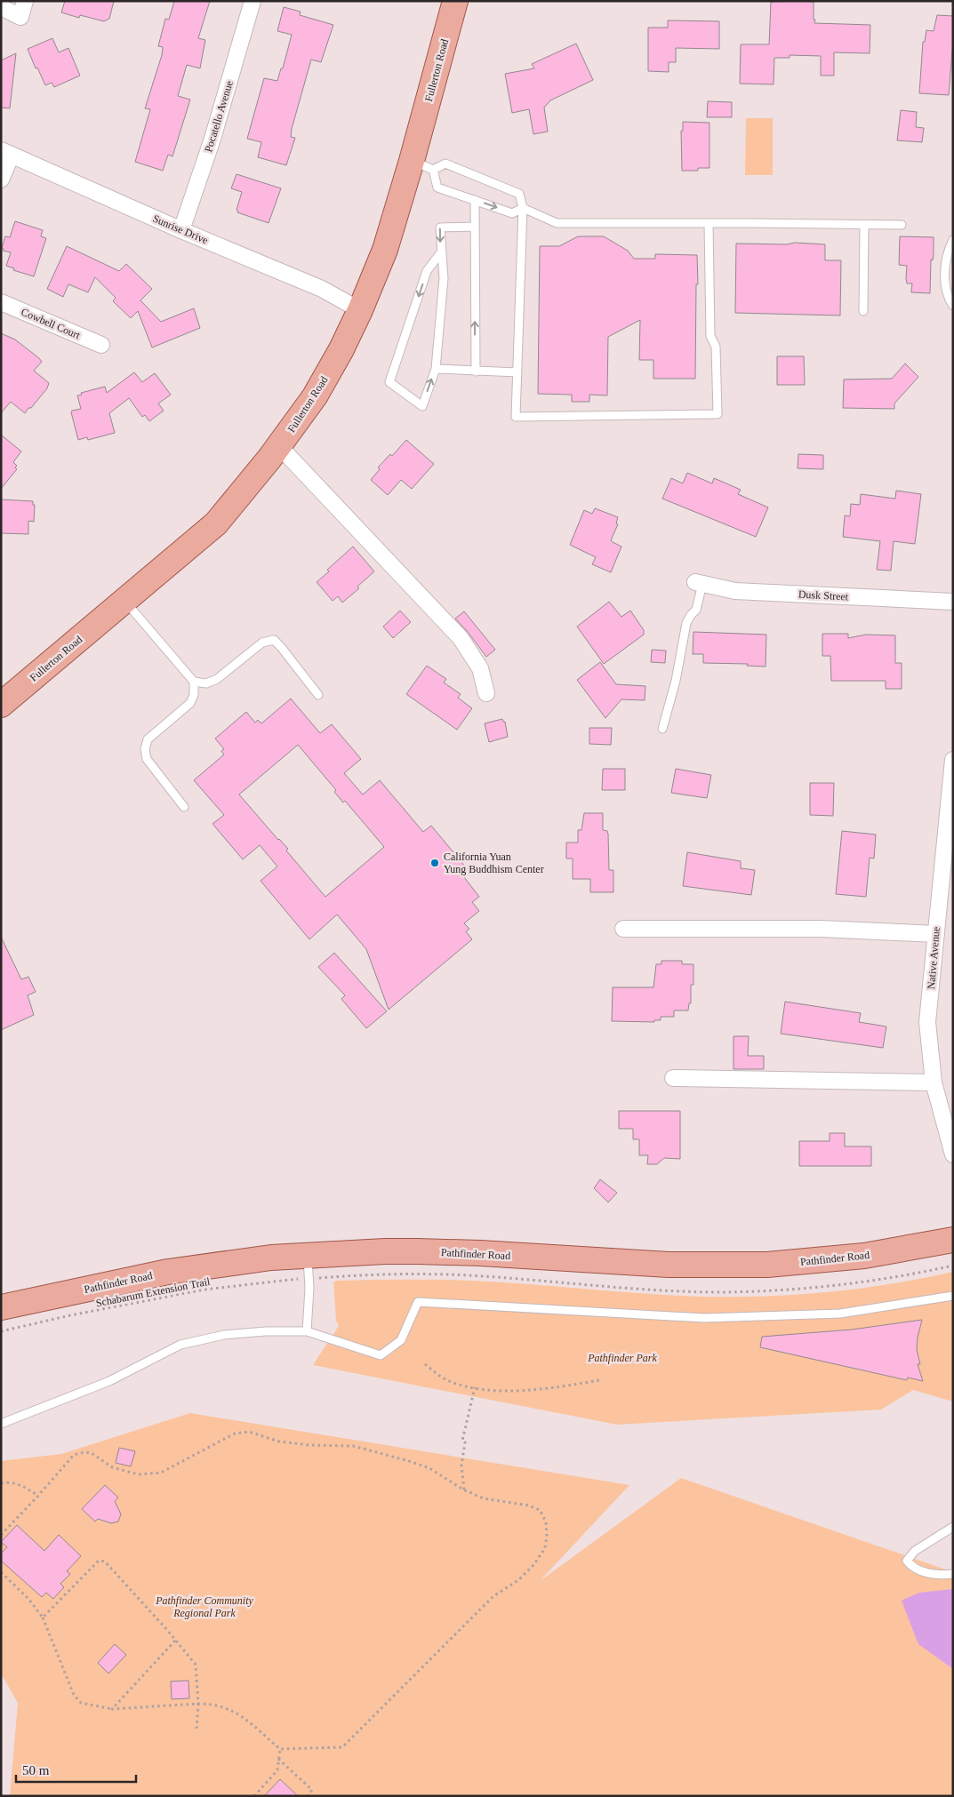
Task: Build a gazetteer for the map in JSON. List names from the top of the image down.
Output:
{
  "streets": {
    "main road": ["Fullerton Road", "Pathfinder Road"],
    "street": [
      "Pocatello Avenue",
      "Sunrise Drive",
      "Cowbell Court",
      "Dusk Street",
      "Native Avenue"
    ],
    "path": ["Schabarum Extension Trail"]
  },
  "crossings": [
    ["Fullerton Road", "Sunrise Drive"],
    ["Pocatello Avenue", "Sunrise Drive"],
    ["Pathfinder Road", "Schabarum Extension Trail"]
  ],
  "parks": ["Pathfinder Park", "Pathfinder Community Regional Park"],
  "places": ["California Yuan Yung Buddhism Center"],
  "scale_bar": "50 m"
}
